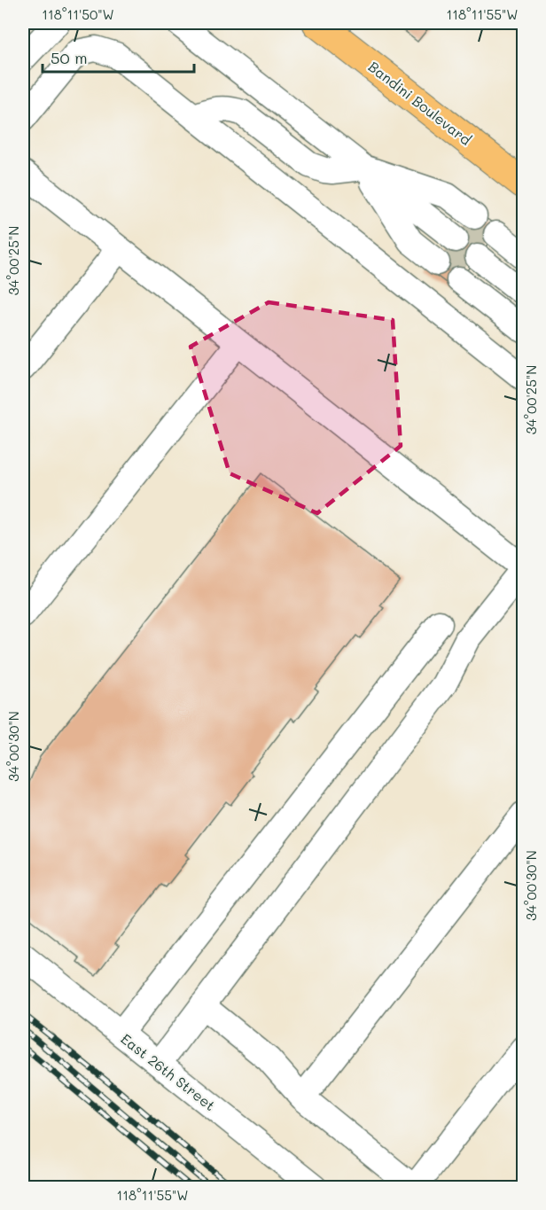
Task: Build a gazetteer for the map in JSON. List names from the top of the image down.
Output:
{
  "streets": {
    "main road": ["Bandini Boulevard"],
    "street": ["East 26th Street"]
  },
  "scale_bar": "50 m",
  "coordinates": [
    "118°11'50\"W",
    "118°11'55\"W",
    "34°00'25\"N",
    "34°00'30\"N"
  ]
}
